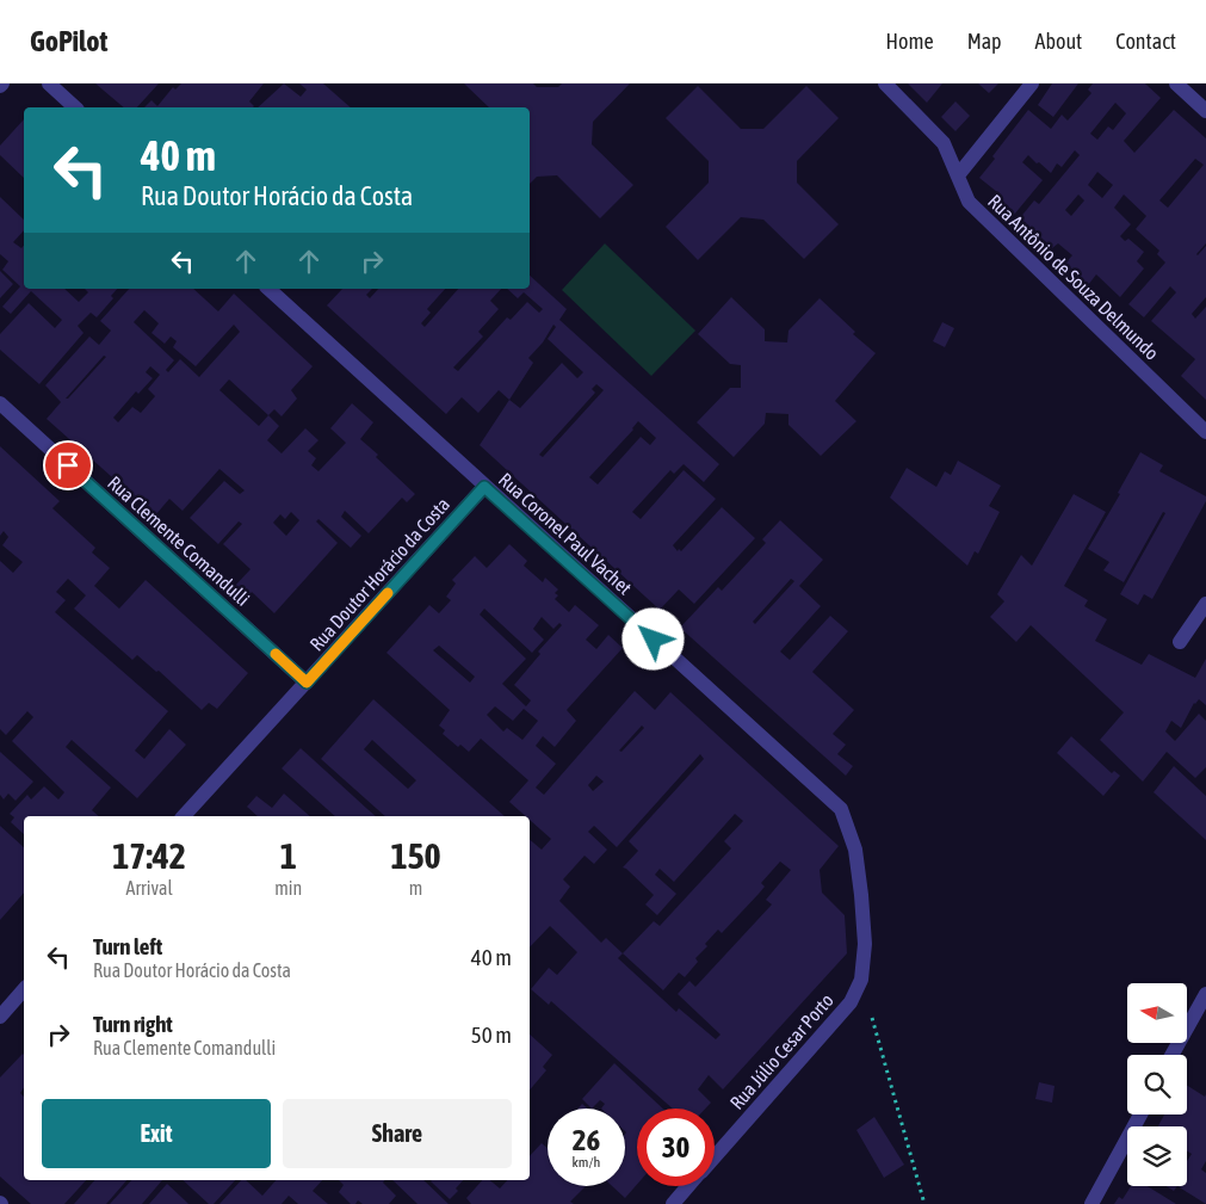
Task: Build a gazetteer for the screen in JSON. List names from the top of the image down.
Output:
{
  "streets": {
    "street": [
      "Rua Antônio de Souza Delmundo",
      "Rua Coronel Paul Vachet",
      "Rua Clemente Comandulli",
      "Rua Doutor Horácio da Costa",
      "Rua Júlio Cesar Porto"
    ]
  },
  "crossings": [
    ["Rua Coronel Paul Vachet", "Rua Doutor Horácio da Costa"],
    ["Rua Coronel Paul Vachet", "Rua Júlio Cesar Porto"],
    ["Rua Clemente Comandulli", "Rua Doutor Horácio da Costa"]
  ],
  "north": "left",
  "page": {
    "header": "GoPilot",
    "nav": [
      "Home",
      "Map",
      "About",
      "Contact"
    ],
    "turn": ["40 m", "Rua Doutor Horácio da Costa"],
    "eta": [
      "17:42",
      "Arrival",
      "1",
      "min",
      "150",
      "m"
    ],
    "list": [
      {
        "name": "Turn left",
        "note": "Rua Doutor Horácio da Costa",
        "value": "40 m"
      },
      {
        "name": "Turn right",
        "note": "Rua Clemente Comandulli",
        "value": "50 m"
      }
    ],
    "buttons": ["Exit", "Share"],
    "speed": "26 km/h",
    "limit": "30"
  }
}
